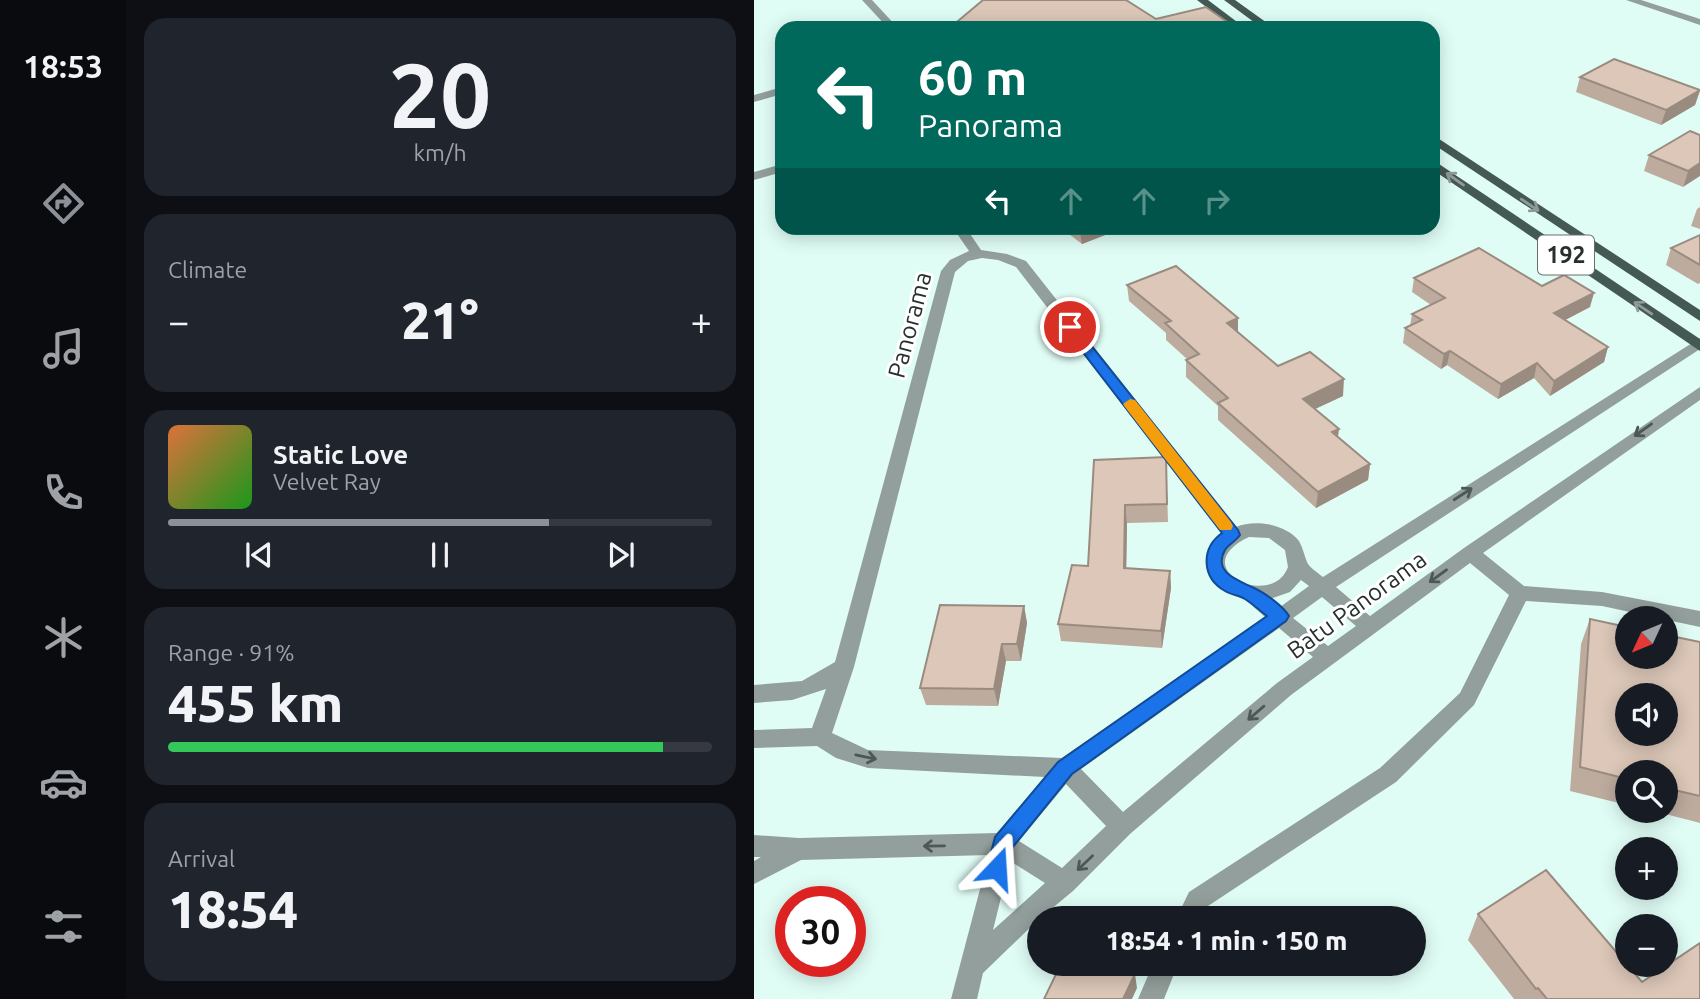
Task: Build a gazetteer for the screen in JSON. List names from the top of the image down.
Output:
{
  "streets": {
    "main road": ["192"],
    "street": ["Panorama", "Batu Panorama"]
  },
  "crossings": [
    ["192", "Batu Panorama"]
  ],
  "north": "bottom left",
  "page": {
    "tabs": "18:53",
    "tile": [
      ["20", "km/h"],
      "Climate",
      ["Range · 91%", "455 km"],
      ["Arrival", "18:54"]
    ],
    "turn": ["60 m", "Panorama"],
    "heat": ["−", "21°", "+"],
    "song": ["Static Love", "Velvet Ray"],
    "map_buttons": ["+", "−"],
    "limit": "30",
    "trip": "18:54 · 1 min · 150 m"
  }
}
